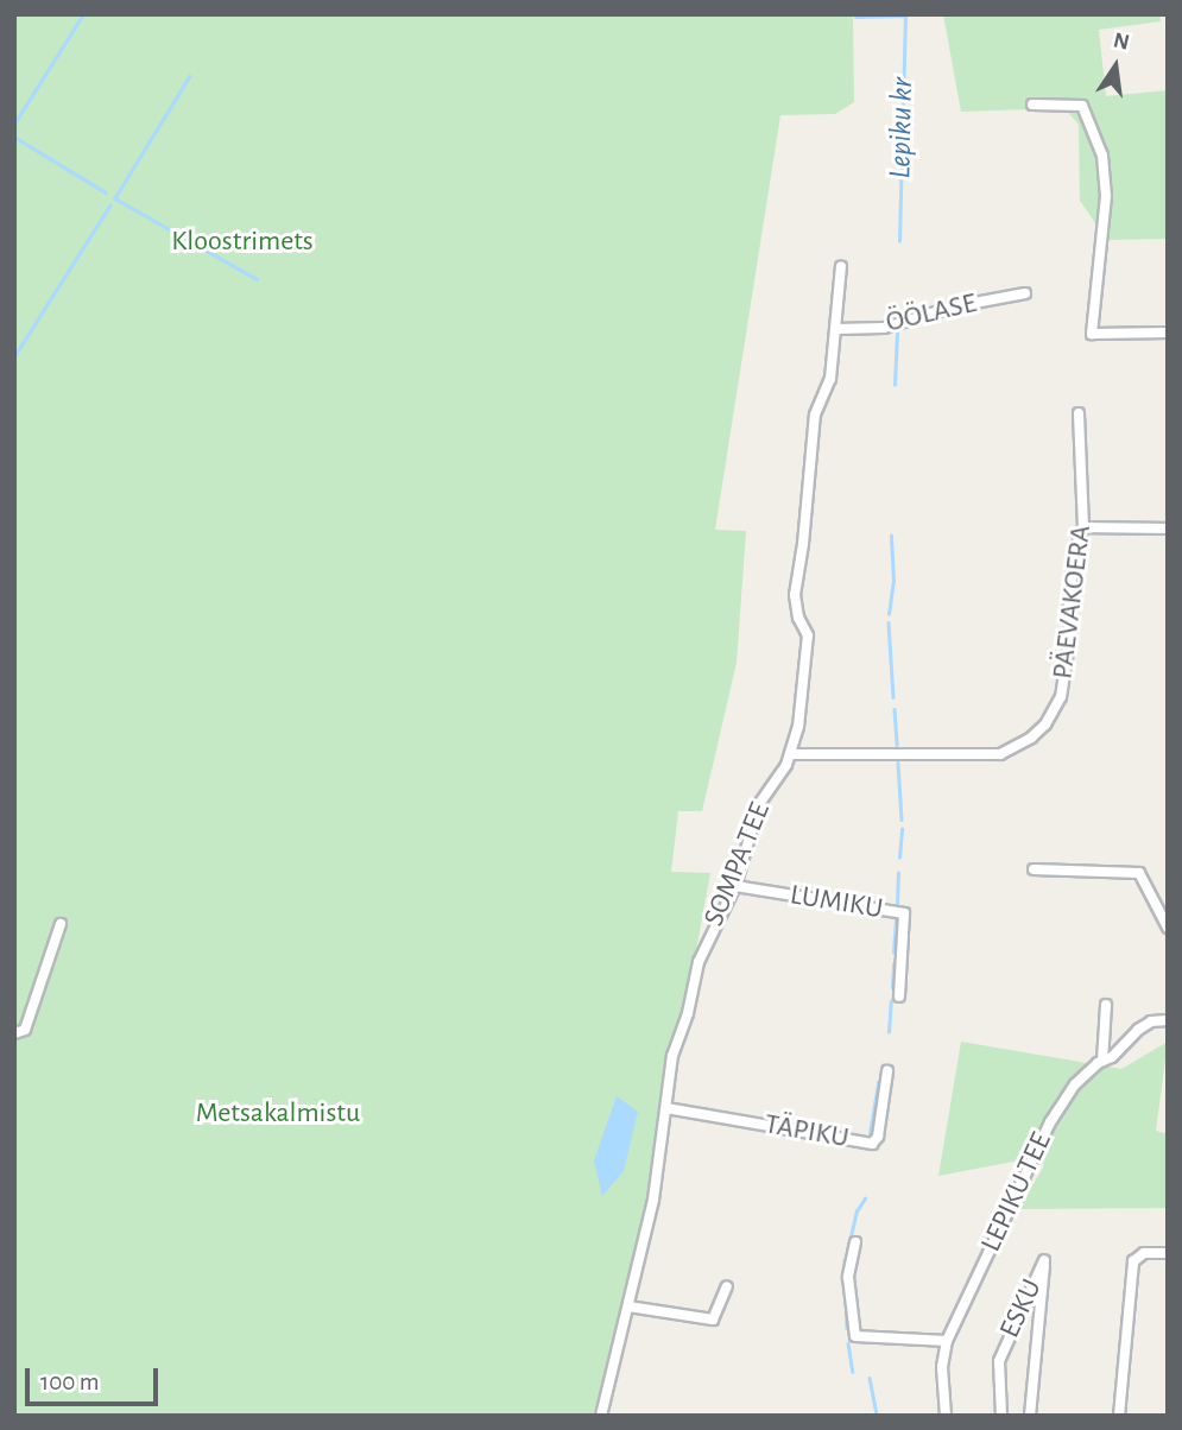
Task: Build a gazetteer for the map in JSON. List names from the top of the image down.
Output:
{
  "streets": {
    "street": [
      "ÖÖLASE",
      "PÄEVAKOERA",
      "SOMPA TEE",
      "LUMIKU",
      "TÄPIKU",
      "LEPIKU TEE",
      "ESKU"
    ]
  },
  "crossings": [
    ["ÖÖLASE", "SOMPA TEE"],
    ["PÄEVAKOERA", "SOMPA TEE"],
    ["SOMPA TEE", "LUMIKU"],
    ["SOMPA TEE", "TÄPIKU"]
  ],
  "water": ["Lepiku kr"],
  "parks": ["Kloostrimets", "Metsakalmistu"],
  "scale_bar": "100 m",
  "north": "top"
}
